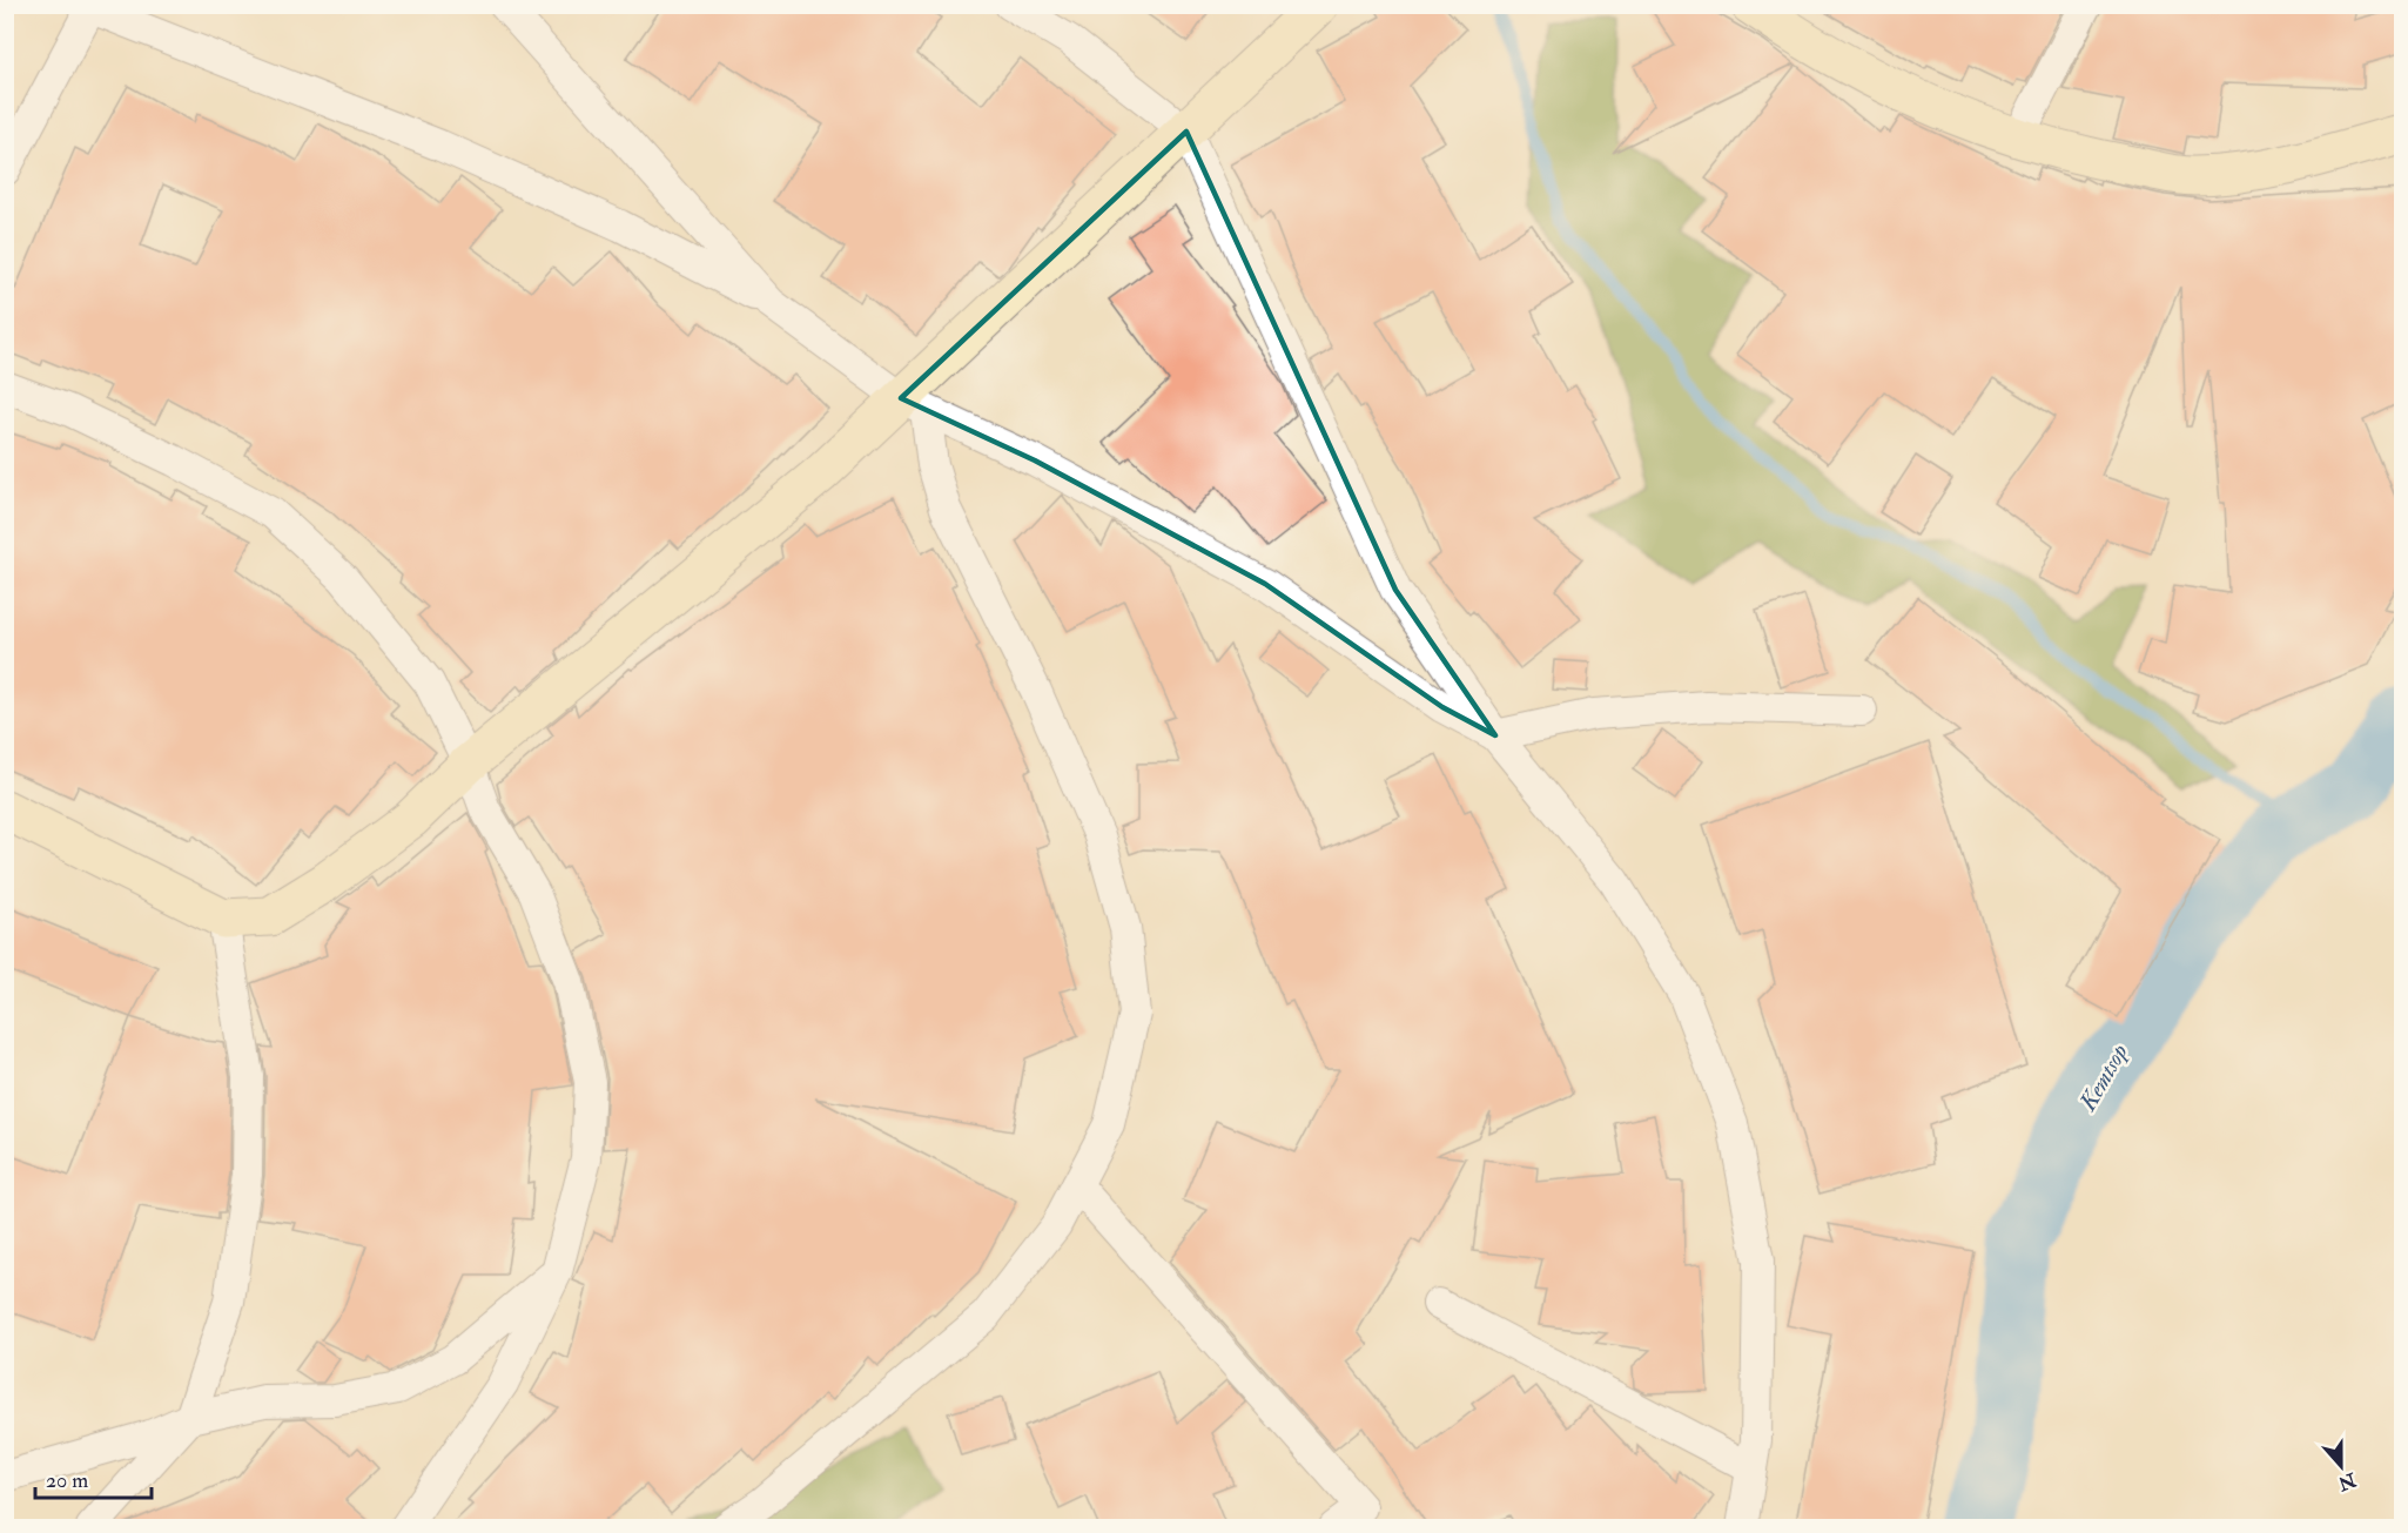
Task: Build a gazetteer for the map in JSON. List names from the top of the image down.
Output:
{
  "water": ["Kemtsop"],
  "scale_bar": "20 m",
  "north": "bottom"
}
